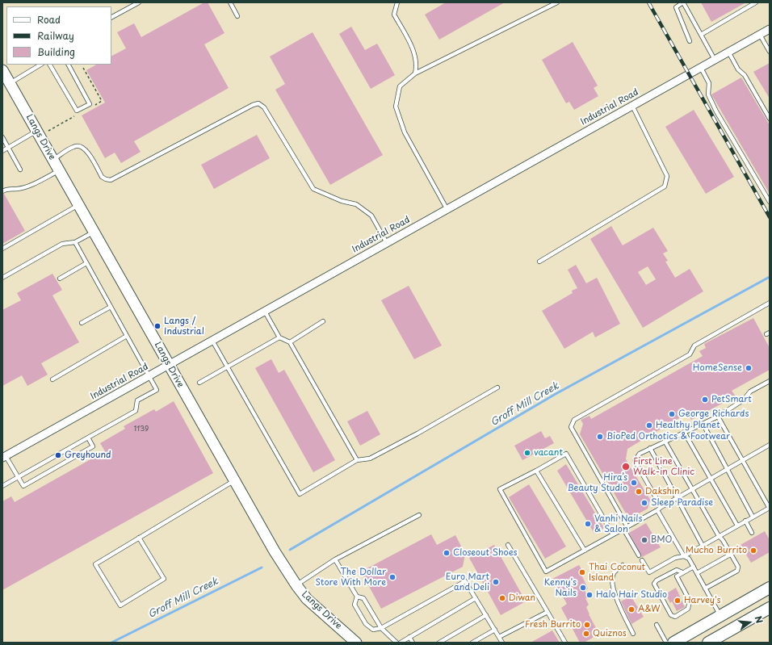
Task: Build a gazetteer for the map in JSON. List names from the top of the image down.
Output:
{
  "streets": {
    "street": ["Industrial Road", "Langs Drive"]
  },
  "crossings": [
    ["Industrial Road", "Langs Drive"]
  ],
  "water": ["Groff Mill Creek"],
  "places": [
    "Langs / Industrial",
    "HomeSense",
    "PetSmart",
    "George Richards",
    "Healthy Planet",
    "BioPed Orthotics & Footwear",
    "vacant",
    "Greyhound",
    "First Line Walk-in Clinic",
    "Hira’s Beauty Studio",
    "Dakshin",
    "Sleep Paradise",
    "Vanhi Nails & Salon",
    "BMO",
    "Mucho Burrito",
    "Closeout Shoes",
    "Thai Coconut Island",
    "The Dollar Store With More",
    "Euro Mart and Deli",
    "Kenny's Nails",
    "Halo Hair Studio",
    "Diwan",
    "Harvey's",
    "A&W",
    "Fresh Burrito",
    "Quiznos"
  ],
  "house_numbers": ["1139"],
  "legend": ["Road", "Railway", "Building"],
  "north": "right"
}
